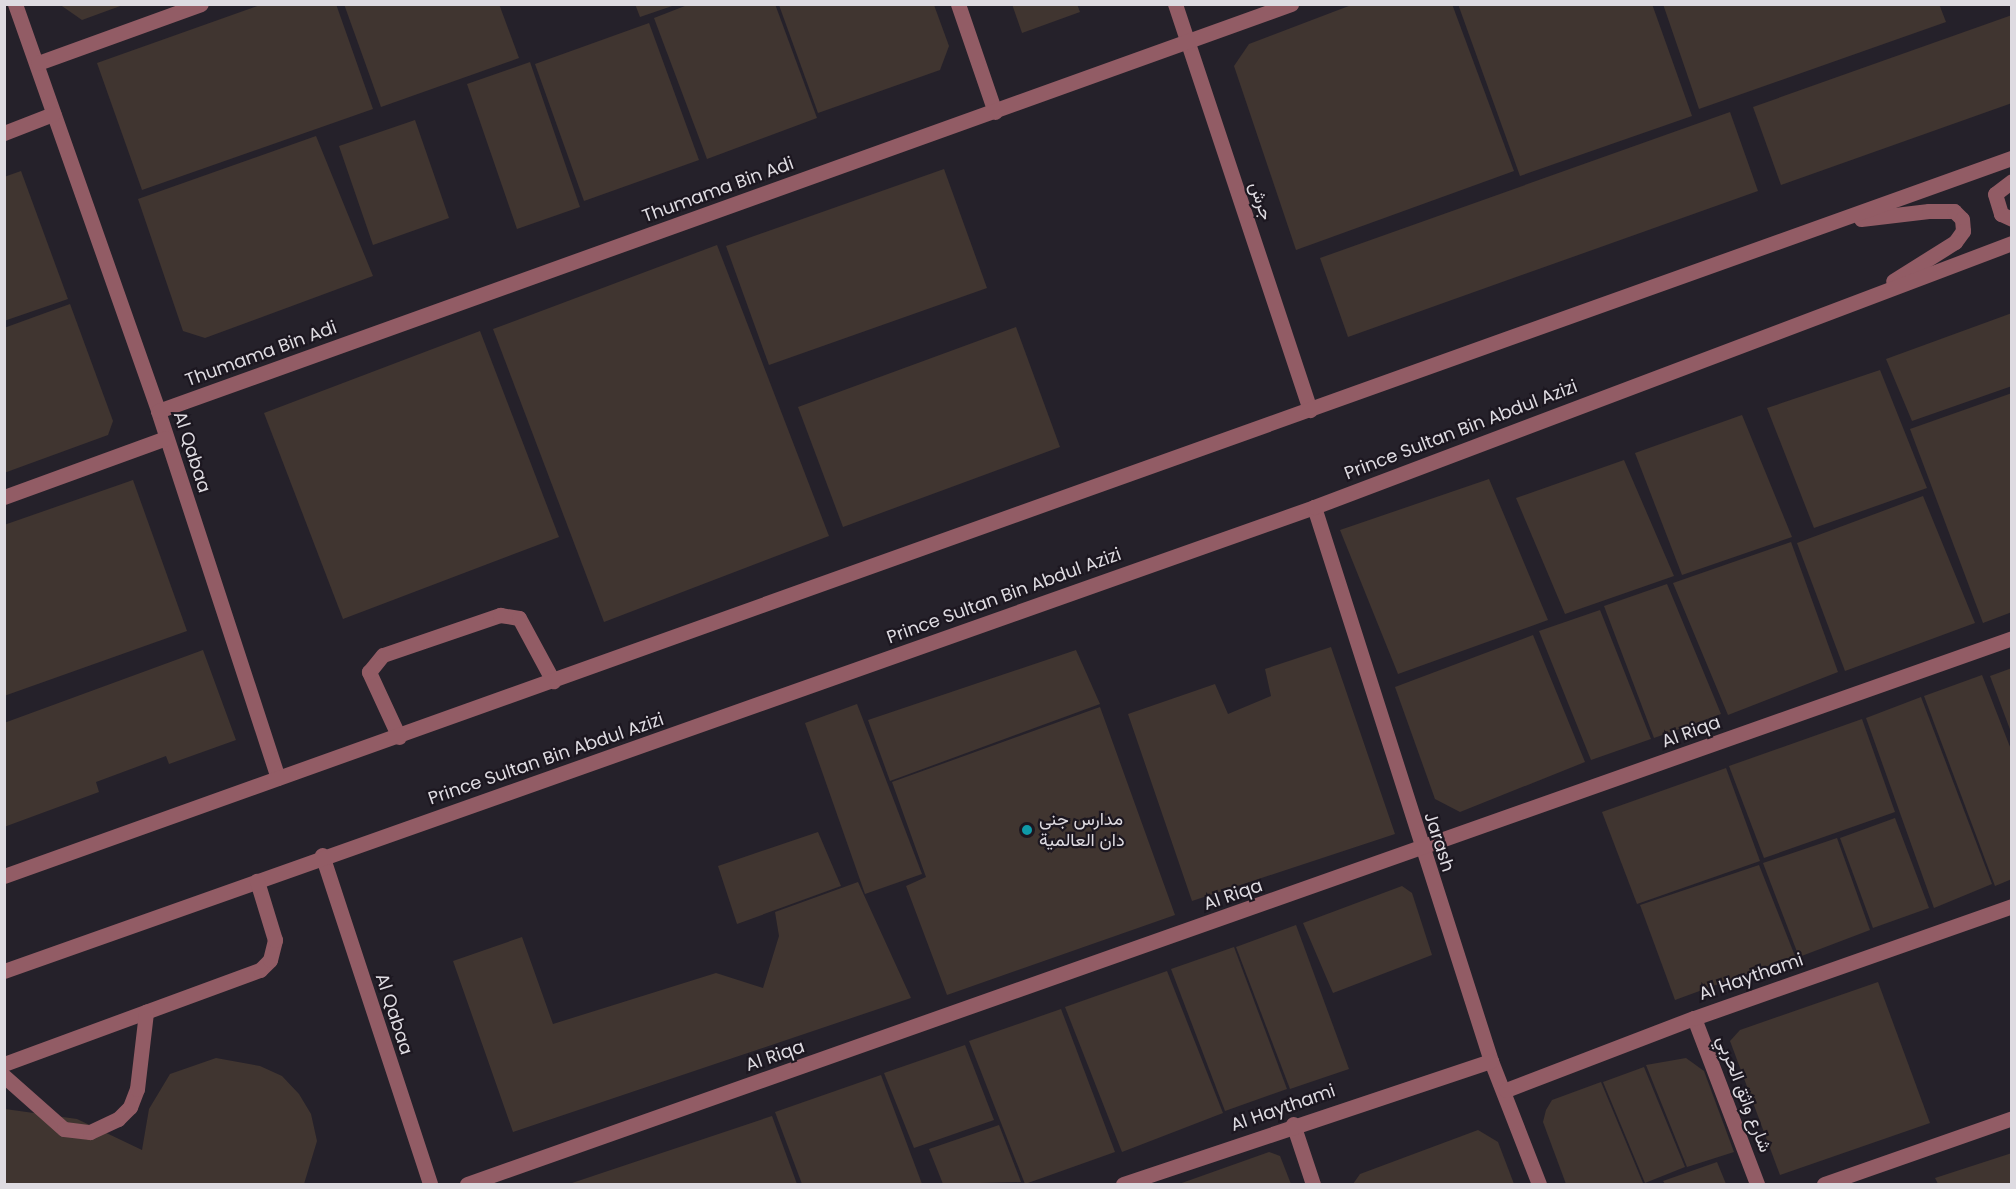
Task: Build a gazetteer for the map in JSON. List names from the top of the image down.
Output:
{
  "streets": {
    "street": [
      "Thumama Bin Adi",
      "جرش",
      "Prince Sultan Bin Abdul Azizi",
      "Al Qabaa",
      "Al Riqa",
      "Jarash",
      "Al Haythami",
      "شارع واثق الحربي"
    ]
  },
  "crossings": [
    ["Thumama Bin Adi", "جرش"],
    ["Thumama Bin Adi", "Al Qabaa"],
    ["Prince Sultan Bin Abdul Azizi", "Al Qabaa"],
    ["Prince Sultan Bin Abdul Azizi", "Jarash"],
    ["Al Riqa", "Jarash"],
    ["Jarash", "Al Haythami"],
    ["Al Haythami", "شارع واثق الحربي"]
  ],
  "places": ["مدارس جنى دان العالمية"]
}
